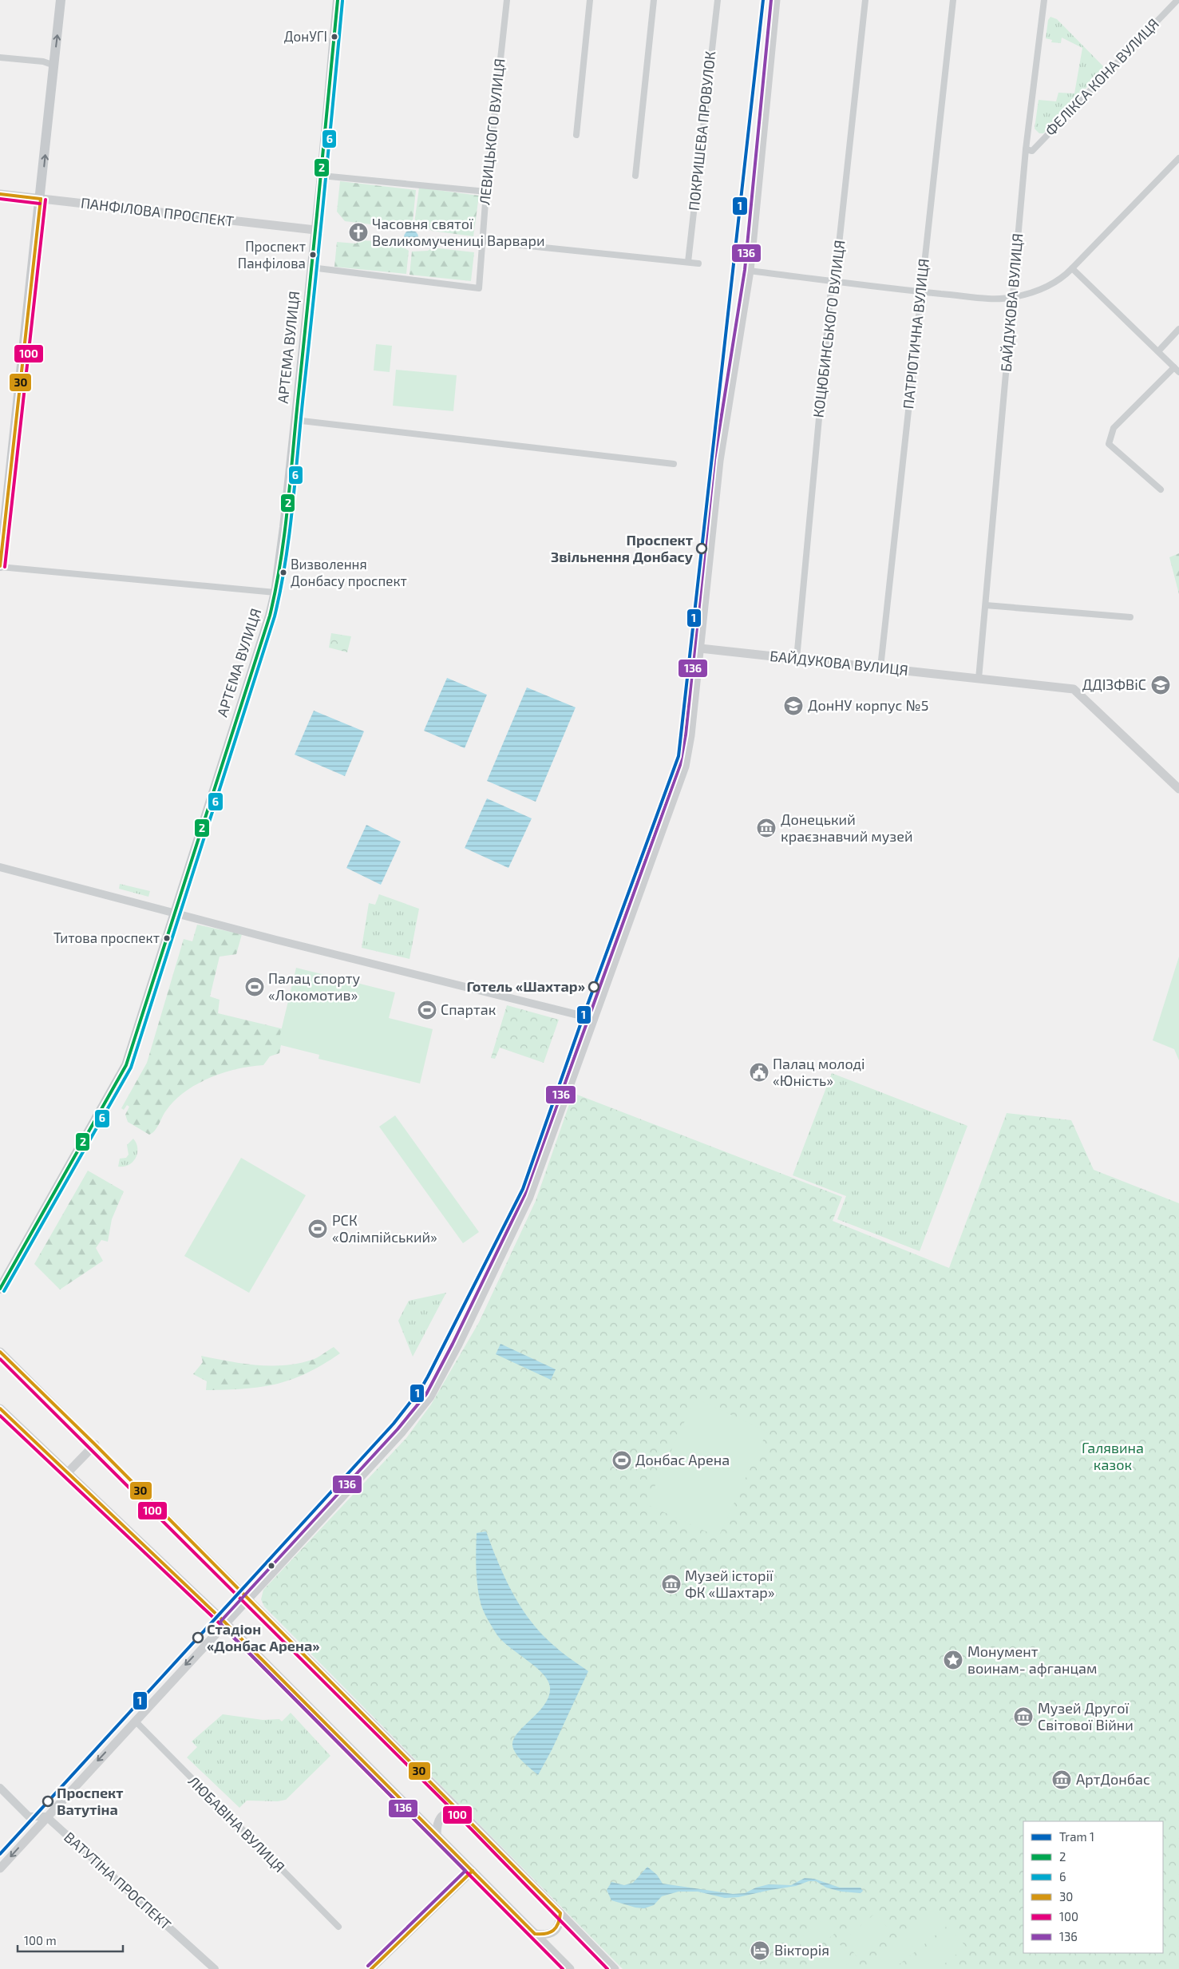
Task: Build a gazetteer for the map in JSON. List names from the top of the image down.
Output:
{
  "streets": {
    "main road": ["ПАНФІЛОВА ПРОСПЕКТ", "БАЙДУКОВА ВУЛИЦЯ", "АРТЕМА ВУЛИЦЯ"],
    "street": [
      "ФЕЛІКСА КОНА ВУЛИЦЯ",
      "ПОКРИШЕВА ПРОВУЛОК",
      "ЛЕВИЦЬКОГО ВУЛИЦЯ",
      "КОЦЮБИНСЬКОГО ВУЛИЦЯ",
      "ПАТРІОТИЧНА ВУЛИЦЯ",
      "ЛЮБАВІНА ВУЛИЦЯ",
      "ВАТУТІНА ПРОСПЕКТ"
    ]
  },
  "crossings": [
    ["ФЕЛІКСА КОНА ВУЛИЦЯ", "БАЙДУКОВА ВУЛИЦЯ"],
    ["ЛЕВИЦЬКОГО ВУЛИЦЯ", "АРТЕМА ВУЛИЦЯ"],
    ["ПАНФІЛОВА ПРОСПЕКТ", "АРТЕМА ВУЛИЦЯ"],
    ["БАЙДУКОВА ВУЛИЦЯ", "КОЦЮБИНСЬКОГО ВУЛИЦЯ"],
    ["БАЙДУКОВА ВУЛИЦЯ", "ПАТРІОТИЧНА ВУЛИЦЯ"]
  ],
  "parks": ["Галявина казок"],
  "places": {
    "other": [
      "ДонУГІ",
      "Проспект Панфілова",
      "Проспект Звільнення Донбасу",
      "Визволення Донбасу проспект",
      "Титова проспект",
      "Готель «Шахтар»",
      "Стадіон «Донбас Арена»",
      "Проспект Ватутіна"
    ],
    "church": ["Часовня святої Великомучениці Варвари"],
    "school or university": ["ДДІЗФВіС", "ДонНУ корпус №5"],
    "museum": [
      "Донецький краєзнавчий музей",
      "Музей історії ФК «Шахтар»",
      "Музей Другої Світової Війни",
      "АртДонбас"
    ],
    "sports": [
      "Палац спорту «Локомотив»",
      "Спартак",
      "РСК «Олімпійський»",
      "Донбас Арена"
    ],
    "public building": ["Палац молоді «Юність»"],
    "place": ["Монумент воинам- афганцам"],
    "hotel": ["Вікторія"]
  },
  "lines": [
    "tram line 1",
    "transit line 2",
    "transit line 136",
    "transit line 6",
    "transit line 30",
    "transit line 100"
  ],
  "legend": [
    "Tram 1",
    "2",
    "6",
    "30",
    "100",
    "136"
  ],
  "scale_bar": "100 m"
}
